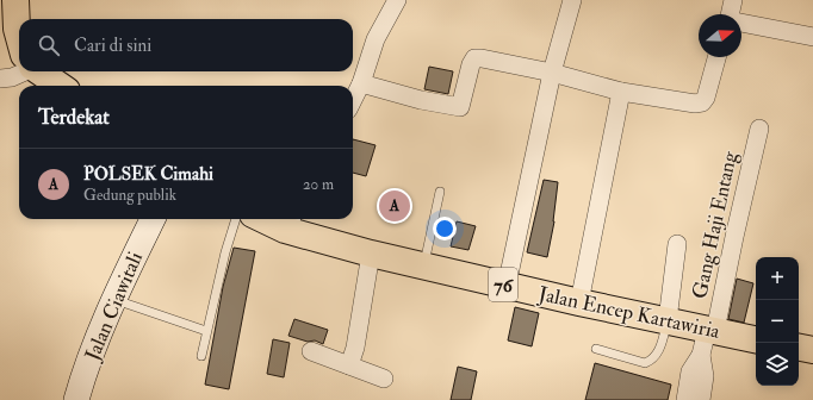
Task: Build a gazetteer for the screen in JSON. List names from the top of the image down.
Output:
{
  "streets": {
    "main road": ["76", "Jalan Ciawitali", "Jalan Encep Kartawiria"],
    "street": ["Gang Haji Entang"]
  },
  "crossings": [
    ["Gang Haji Entang", "Jalan Encep Kartawiria"]
  ],
  "north": "right",
  "page": {
    "search": "Cari di sini",
    "heading": "Terdekat",
    "list": [
      {
        "mark": "A",
        "name": "POLSEK Cimahi",
        "note": "Gedung publik",
        "value": "20 m"
      }
    ],
    "pins": "A",
    "map_buttons": ["+", "−"]
  }
}
